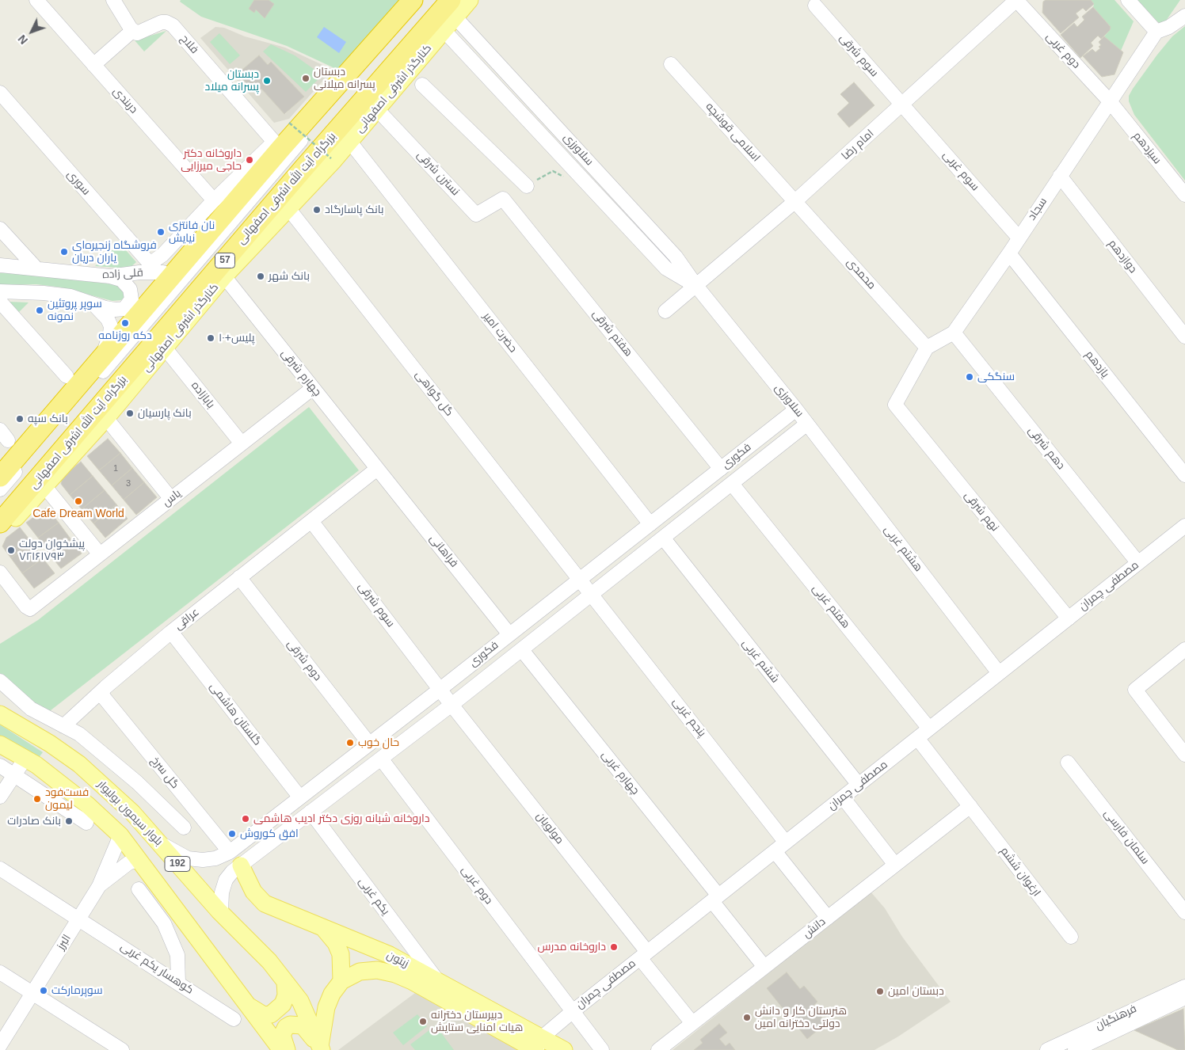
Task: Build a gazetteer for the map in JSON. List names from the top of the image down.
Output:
{
  "streets": {
    "highway": ["بزرگراه آیت الله اشرفی اصفهانی", "57"],
    "main road": [
      "کنارگذر اشرفی اصفهانی",
      "بلوار سیمون بولیوار",
      "192",
      "زیتون"
    ],
    "street": [
      "فلاح",
      "دوم غربی",
      "سوم شرقی",
      "دربندی",
      "اسلامی قوشچه",
      "امام رضا",
      "سیزدهم",
      "سلاورزی",
      "سوم غربی",
      "نسترن شرقی",
      "سوری",
      "سجاد",
      "دوازدهم",
      "قلی زاده",
      "محمدی",
      "حضرت امیر",
      "هفتم شرقی",
      "یازدهم",
      "چهارم شرقی",
      "گل گواهی",
      "بابازاده",
      "دهم شرقی",
      "فکوری",
      "یاس",
      "نهم شرقی",
      "هشتم غربی",
      "فراهانی",
      "مصطفی چمران",
      "هفتم غربی",
      "عراقی",
      "دوم شرقی",
      "ششم غربی",
      "گلستان هاشمی",
      "پنجم غربی",
      "گل سرخ",
      "چهارم غربی",
      "مولویان",
      "سلمان فارسی",
      "ارغوان ششم",
      "یکم غربی",
      "دانش",
      "البرز",
      "کوهسار یکم غربی",
      "فرهنگیان"
    ]
  },
  "crossings": [
    ["فلاح", "دربندی"],
    ["دوم غربی", "امام رضا"],
    ["دوم غربی", "سیزدهم"],
    ["دوم غربی", "سجاد"],
    ["دوم غربی", "فکوری"],
    ["دوم غربی", "مصطفی چمران"],
    ["سوم شرقی", "امام رضا"],
    ["سوم شرقی", "سوم غربی"],
    ["سوم شرقی", "فکوری"],
    ["سوم شرقی", "عراقی"],
    ["سوم شرقی", "مولویان"],
    ["کنارگذر اشرفی اصفهانی", "سلاورزی"],
    ["کنارگذر اشرفی اصفهانی", "نسترن شرقی"],
    ["کنارگذر اشرفی اصفهانی", "بزرگراه آیت الله اشرفی اصفهانی"],
    ["کنارگذر اشرفی اصفهانی", "حضرت امیر"],
    ["کنارگذر اشرفی اصفهانی", "چهارم شرقی"],
    ["کنارگذر اشرفی اصفهانی", "گل گواهی"],
    ["کنارگذر اشرفی اصفهانی", "بابازاده"],
    ["اسلامی قوشچه", "امام رضا"],
    ["اسلامی قوشچه", "محمدی"],
    ["امام رضا", "سلاورزی"],
    ["امام رضا", "سوم غربی"],
    ["امام رضا", "محمدی"],
    ["سیزدهم", "سجاد"],
    ["سلاورزی", "بزرگراه آیت الله اشرفی اصفهانی"],
    ["سلاورزی", "فکوری"],
    ["سلاورزی", "هشتم غربی"],
    ["سوم غربی", "سجاد"],
    ["نسترن شرقی", "هفتم شرقی"],
    ["سوری", "قلی زاده"],
    ["سجاد", "دوازدهم"],
    ["سجاد", "محمدی"],
    ["سجاد", "یازدهم"],
    ["سجاد", "دهم شرقی"],
    ["سجاد", "نهم شرقی"],
    ["محمدی", "نهم شرقی"],
    ["حضرت امیر", "فکوری"],
    ["هفتم شرقی", "فکوری"],
    ["چهارم شرقی", "یاس"],
    ["چهارم شرقی", "فراهانی"],
    ["چهارم شرقی", "عراقی"],
    ["گل گواهی", "فکوری"],
    ["گل گواهی", "پنجم غربی"],
    ["بابازاده", "یاس"],
    ["دهم شرقی", "مصطفی چمران"],
    ["فکوری", "هشتم غربی"],
    ["فکوری", "فراهانی"],
    ["فکوری", "هفتم غربی"],
    ["فکوری", "دوم شرقی"],
    ["فکوری", "ششم غربی"],
    ["فکوری", "گلستان هاشمی"],
    ["فکوری", "پنجم غربی"],
    ["فکوری", "گل سرخ"],
    ["فکوری", "چهارم غربی"],
    ["فکوری", "بلوار سیمون بولیوار"],
    ["فکوری", "مولویان"],
    ["فکوری", "یکم غربی"],
    ["فکوری", "زیتون"],
    ["نهم شرقی", "مصطفی چمران"],
    ["هشتم غربی", "مصطفی چمران"],
    ["فراهانی", "عراقی"],
    ["مصطفی چمران", "هفتم غربی"],
    ["مصطفی چمران", "ششم غربی"],
    ["مصطفی چمران", "پنجم غربی"],
    ["مصطفی چمران", "چهارم غربی"],
    ["مصطفی چمران", "مولویان"],
    ["مصطفی چمران", "ارغوان ششم"],
    ["مصطفی چمران", "زیتون"],
    ["عراقی", "دوم شرقی"],
    ["عراقی", "گلستان هاشمی"],
    ["عراقی", "گل سرخ"],
    ["چهارم غربی", "دانش"],
    ["بلوار سیمون بولیوار", "البرز"],
    ["مولویان", "دانش"],
    ["ارغوان ششم", "دانش"],
    ["یکم غربی", "زیتون"],
    ["البرز", "کوهسار یکم غربی"]
  ],
  "places": [
    "دبستان پسرانه میلانی",
    "دبستان پسرانه میلاد",
    "داروخانه دکتر حاجی میرزایی",
    "بانک پاسارگاد",
    "نان فانتزی نیایش",
    "فروشگاه زنجیره‌ای یاران دریان",
    "بانک شهر",
    "سوپر پروتئین نمونه",
    "دکه روزنامه",
    "پلیس+۱۰",
    "سنگکی",
    "بانک پارسیان",
    "بانک سپه",
    "Cafe Dream World",
    "پیشخوان دولت ۷۲۱۶۱۷۹۳",
    "حال خوب",
    "فست‌فود لیمون",
    "داروخانه شبانه روزی دکتر ادیب هاشمی",
    "بانک صادرات",
    "افق کوروش",
    "داروخانه مدرس",
    "سوپرمارکت",
    "دبستان امین",
    "هنرستان کار و دانش دولتی دخترانه امین",
    "دبیرستان دخترانه هیات امنایی ستایش"
  ],
  "house_numbers": ["1", "3"],
  "north": "bottom left"
}
